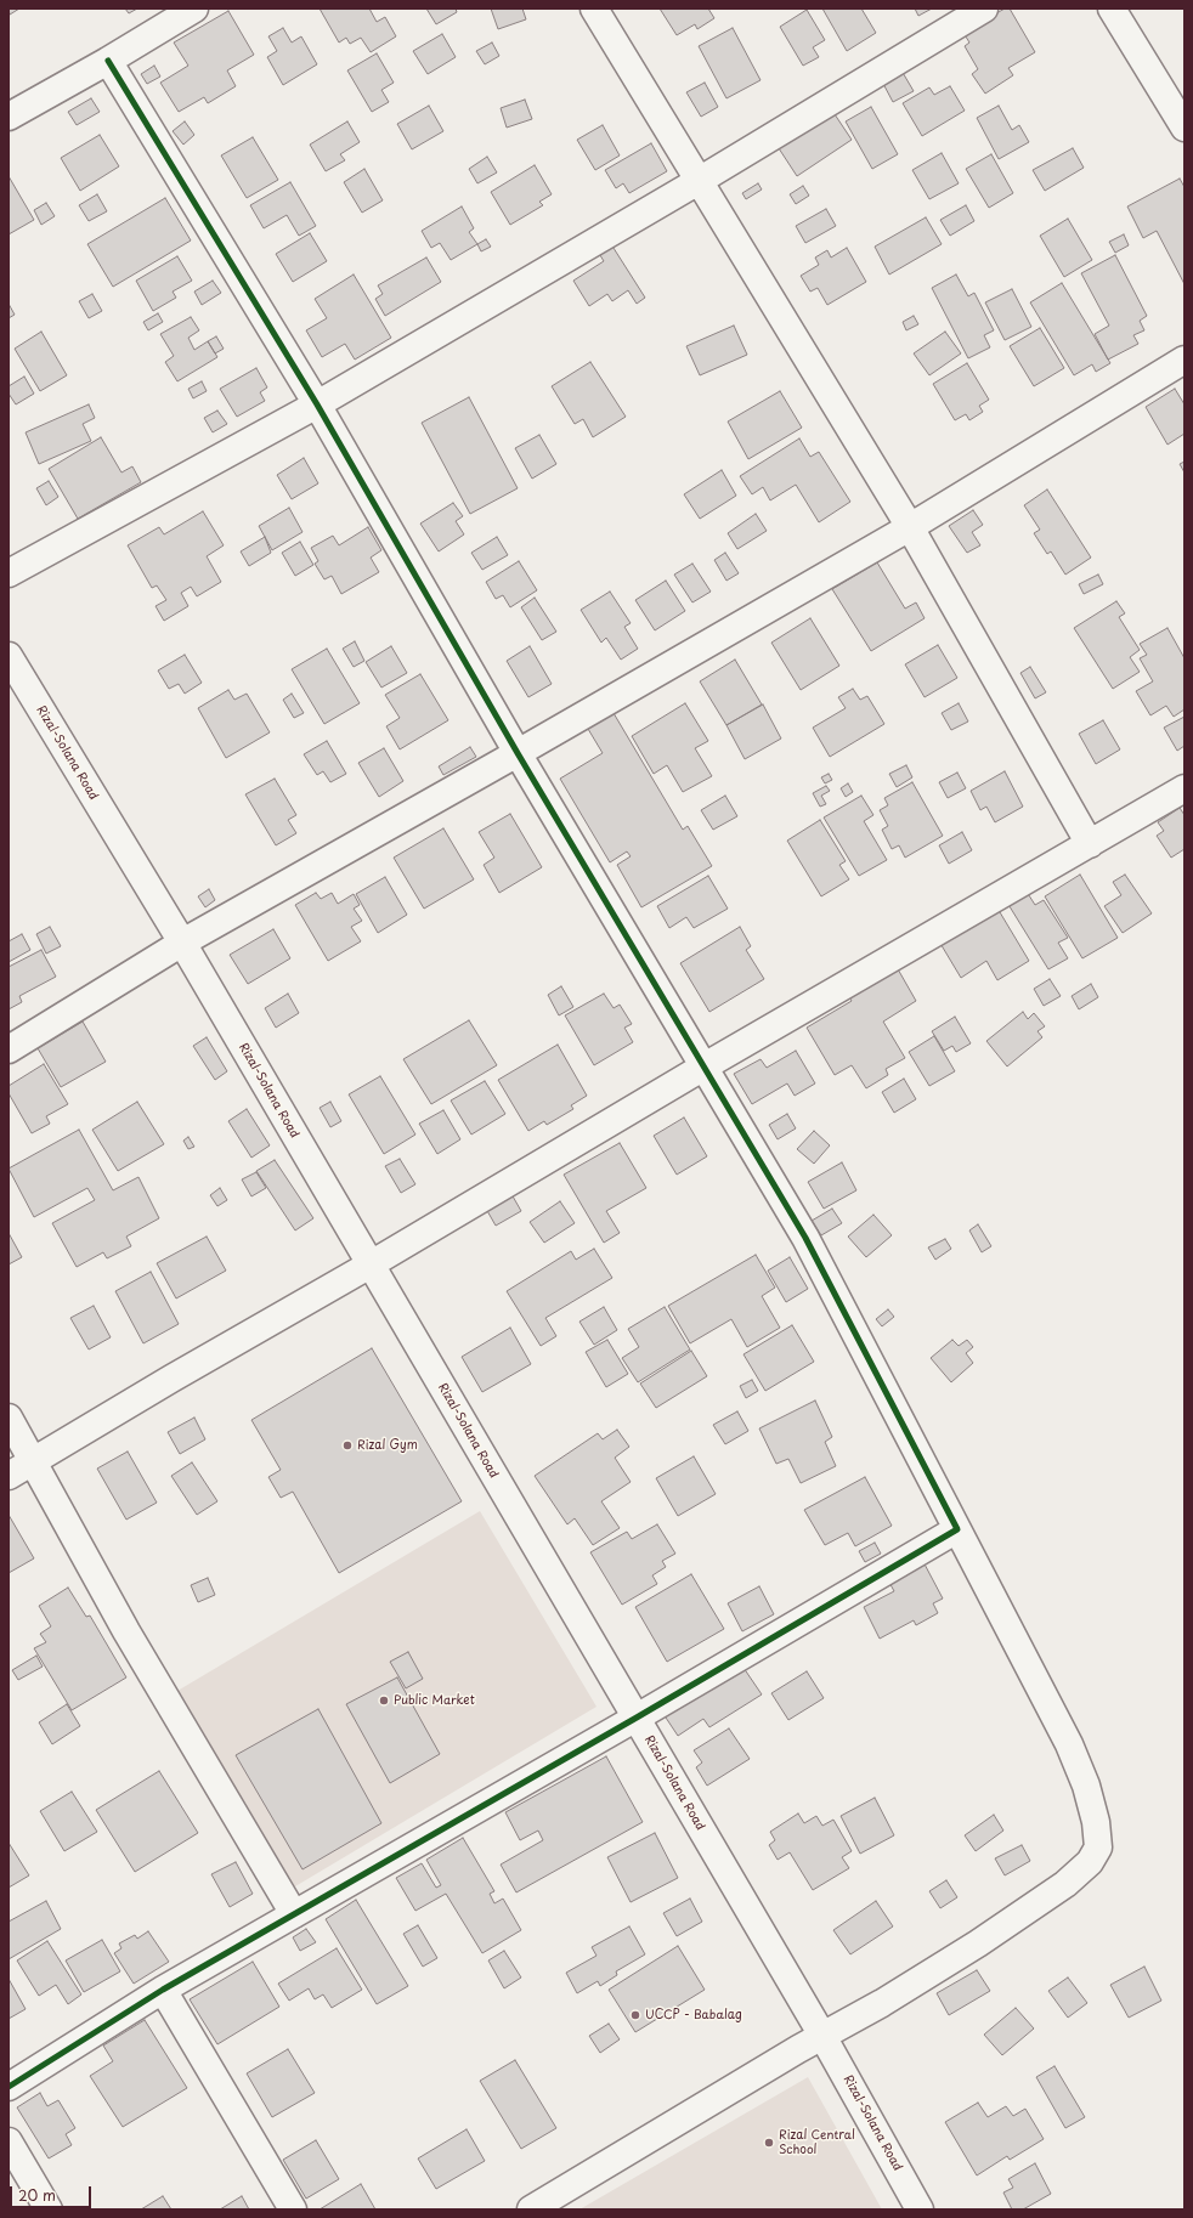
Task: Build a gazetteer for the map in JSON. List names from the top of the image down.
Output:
{
  "streets": {
    "street": ["Rizal-Solana Road"]
  },
  "places": [
    "Rizal Gym",
    "Public Market",
    "UCCP - Babalag",
    "Rizal Central School"
  ],
  "scale_bar": "20 m"
}
